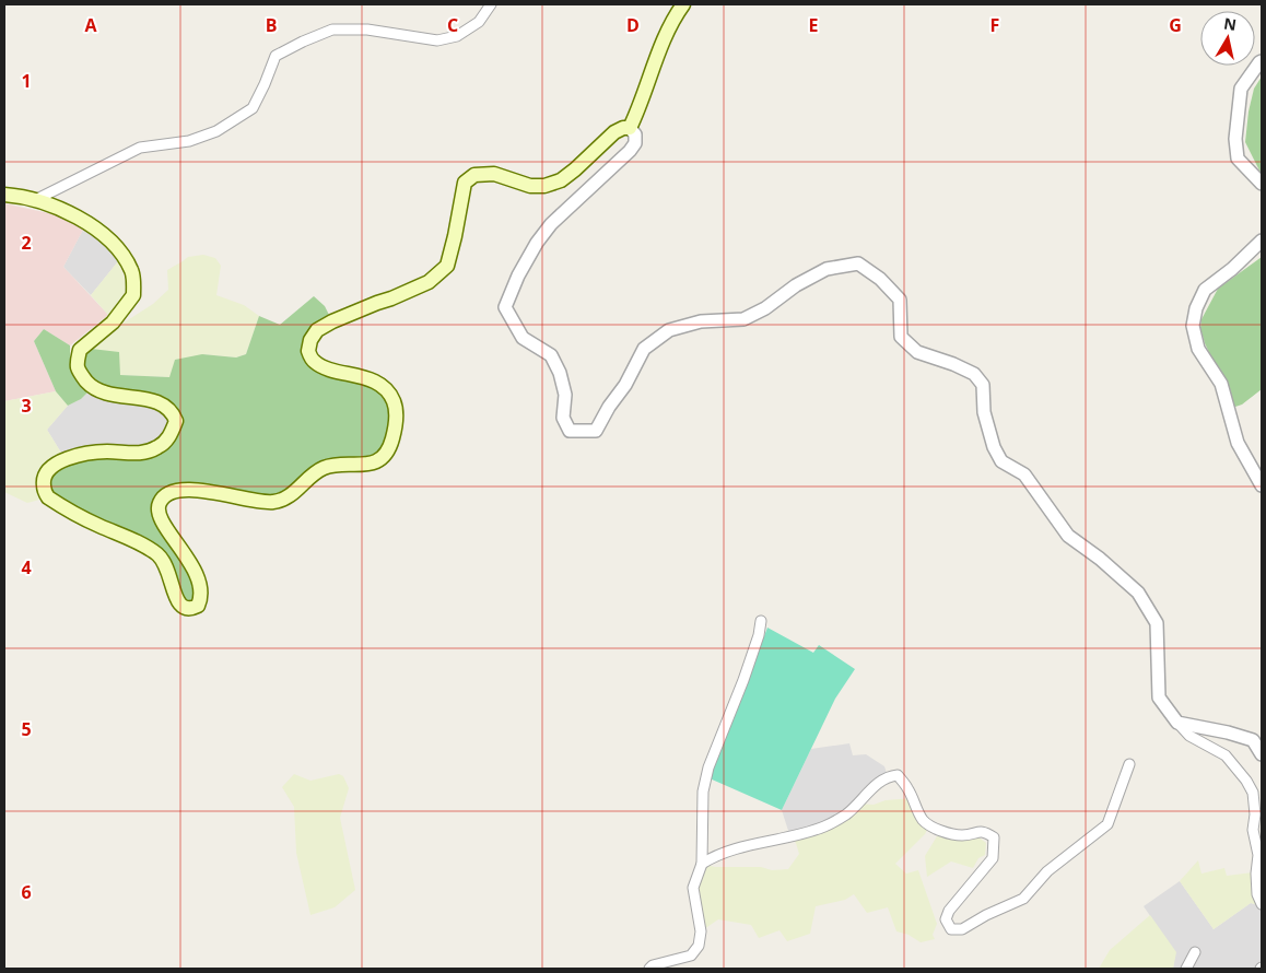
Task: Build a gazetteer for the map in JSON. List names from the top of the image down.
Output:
{
  "north": "top",
  "grid": {
    "columns": [
      "A",
      "B",
      "C",
      "D",
      "E",
      "F",
      "G"
    ],
    "rows": [
      "1",
      "2",
      "3",
      "4",
      "5",
      "6"
    ]
  }
}
